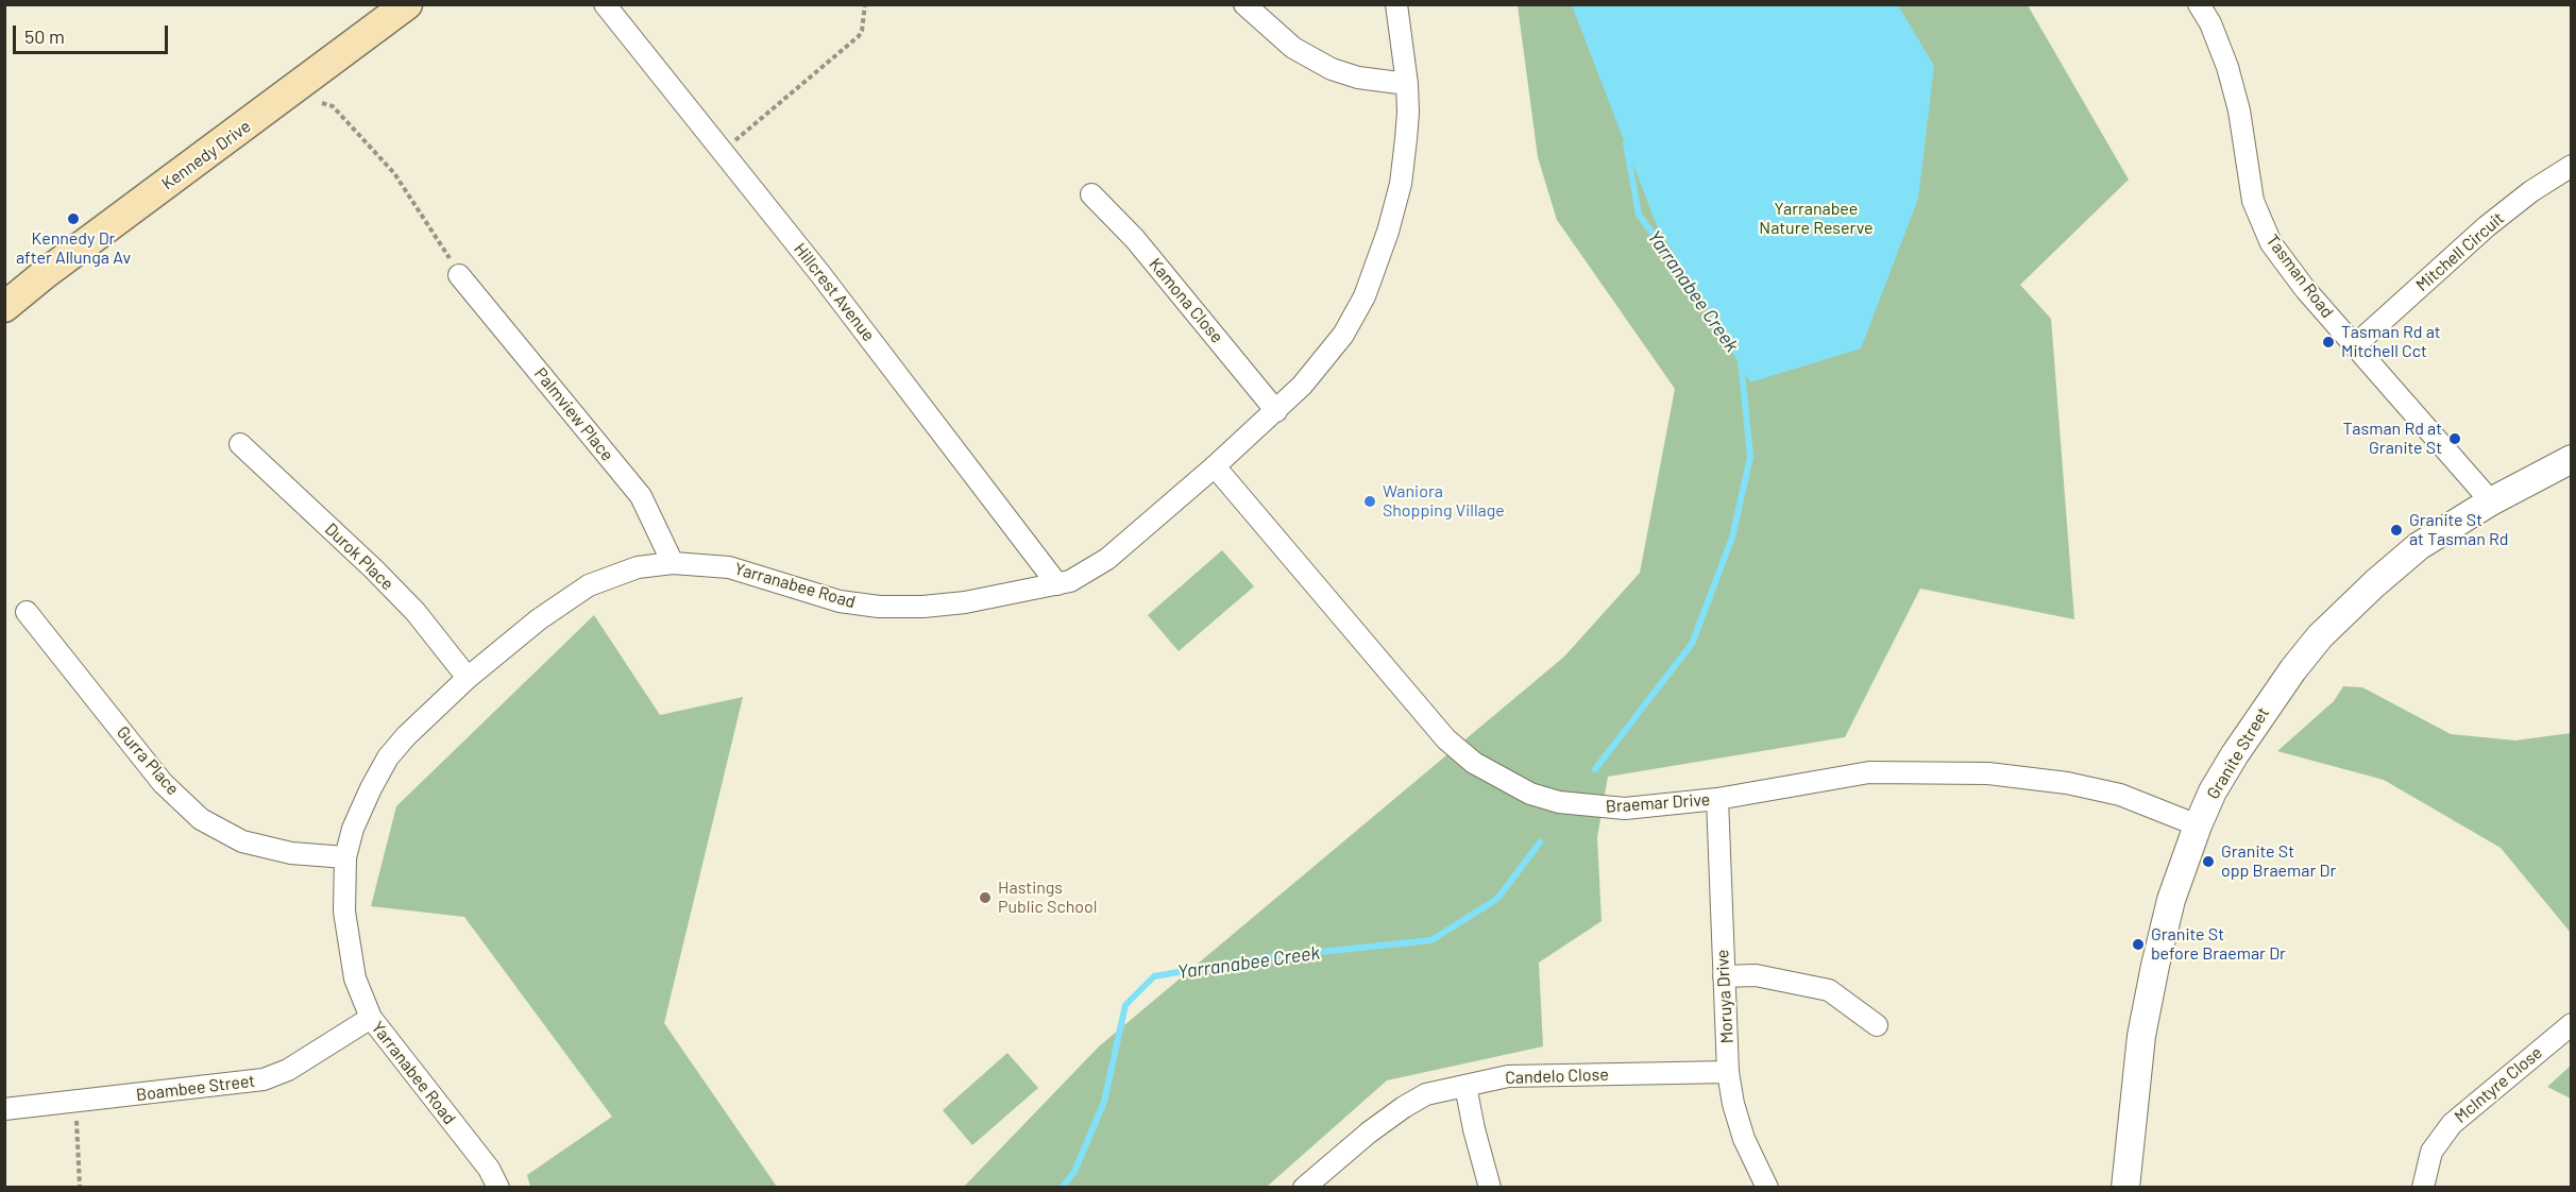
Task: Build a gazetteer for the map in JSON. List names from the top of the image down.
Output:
{
  "streets": {
    "main road": ["Kennedy Drive"],
    "street": [
      "Mitchell Circuit",
      "Tasman Road",
      "Hillcrest Avenue",
      "Kamona Close",
      "Palmview Place",
      "Durok Place",
      "Yarranabee Road",
      "Granite Street",
      "Gurra Place",
      "Braemar Drive",
      "Moruya Drive",
      "Candelo Close",
      "McIntyre Close",
      "Boambee Street"
    ]
  },
  "crossings": [
    ["Mitchell Circuit", "Tasman Road"],
    ["Tasman Road", "Granite Street"],
    ["Hillcrest Avenue", "Yarranabee Road"],
    ["Kamona Close", "Yarranabee Road"],
    ["Palmview Place", "Yarranabee Road"],
    ["Durok Place", "Yarranabee Road"],
    ["Yarranabee Road", "Gurra Place"],
    ["Yarranabee Road", "Braemar Drive"],
    ["Yarranabee Road", "Boambee Street"],
    ["Granite Street", "Braemar Drive"],
    ["Braemar Drive", "Moruya Drive"],
    ["Moruya Drive", "Candelo Close"]
  ],
  "water": ["Yarranabee Creek"],
  "parks": ["Yarranabee Nature Reserve"],
  "places": [
    "Kennedy Dr after Allunga Av",
    "Tasman Rd at Mitchell Cct",
    "Tasman Rd at Granite St",
    "Waniora Shopping Village",
    "Granite St at Tasman Rd",
    "Granite St opp Braemar Dr",
    "Hastings Public School",
    "Granite St before Braemar Dr"
  ],
  "scale_bar": "50 m"
}
